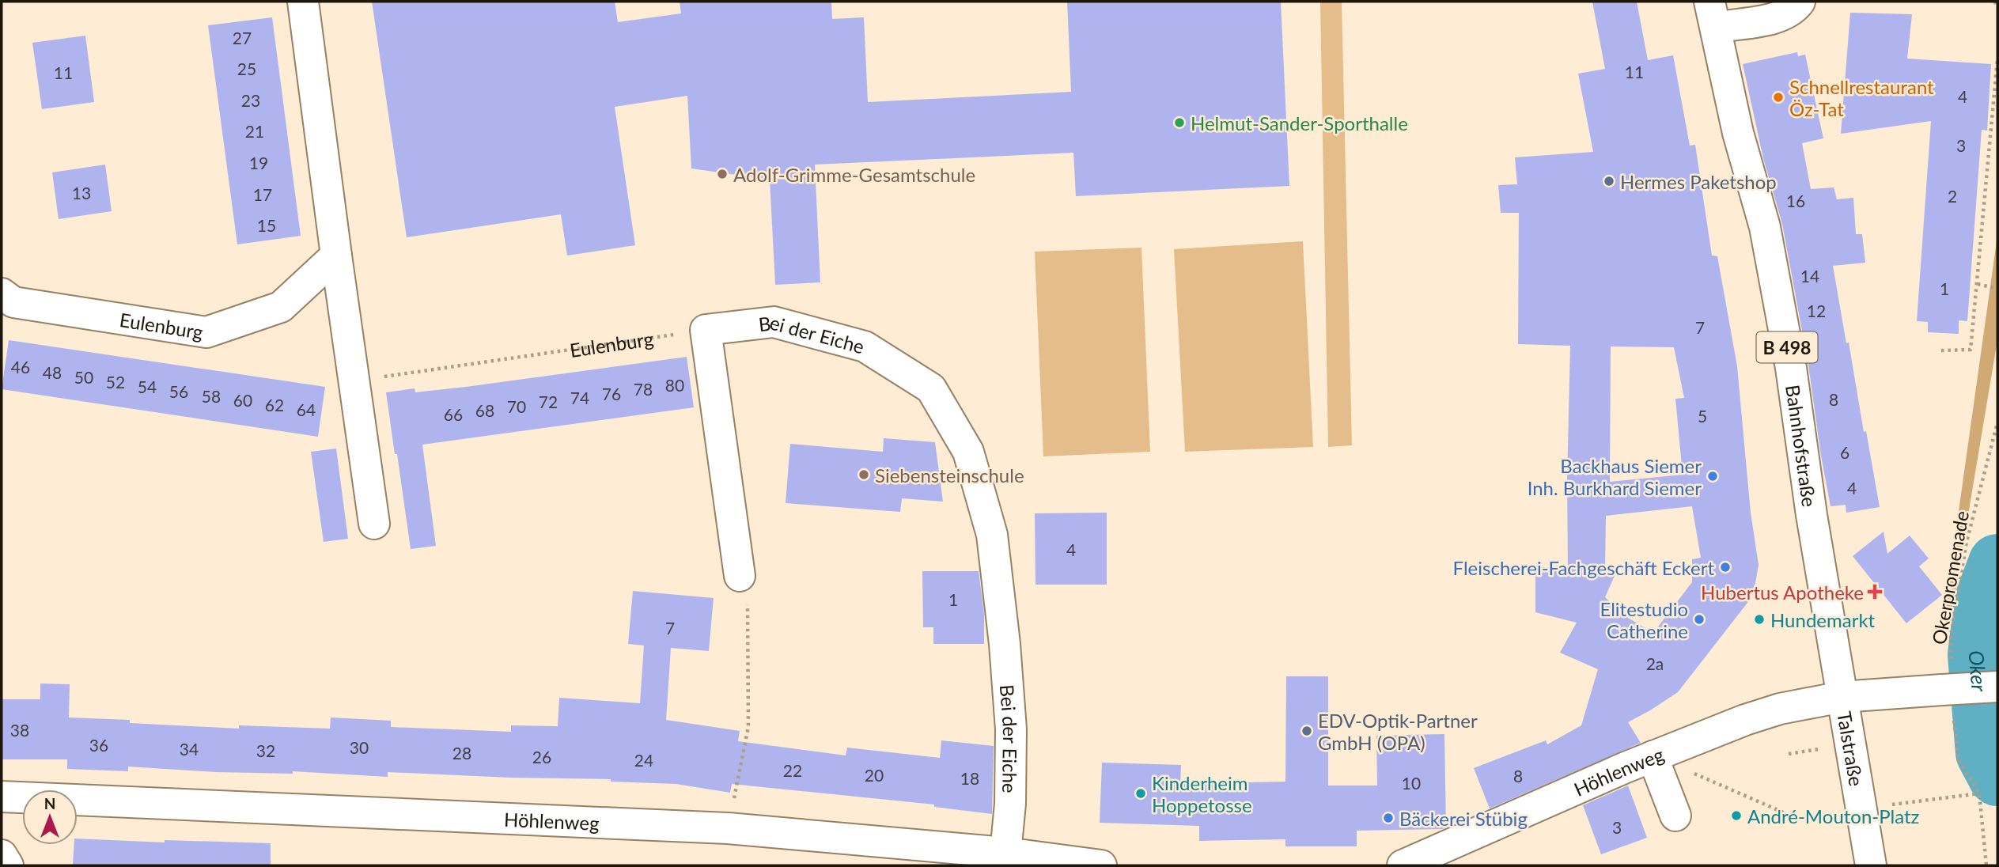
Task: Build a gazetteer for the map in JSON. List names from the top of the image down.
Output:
{
  "streets": {
    "street": [
      "Eulenburg",
      "Bei der Eiche",
      "B 498",
      "Bahnhofstraße",
      "Talstraße",
      "Höhlenweg"
    ],
    "path": ["Okerpromenade"]
  },
  "crossings": [
    ["Eulenburg", "Bei der Eiche"],
    ["Bei der Eiche", "Höhlenweg"],
    ["Bahnhofstraße", "Talstraße"],
    ["Bahnhofstraße", "Höhlenweg"],
    ["Okerpromenade", "Höhlenweg"],
    ["Talstraße", "Höhlenweg"]
  ],
  "water": ["Oker"],
  "places": {
    "other": [
      "Schnellrestaurant Öz-Tat",
      "Helmut-Sander-Sporthalle",
      "Adolf-Grimme-Gesamtschule",
      "Hermes Paketshop",
      "Siebensteinschule",
      "Backhaus Siemer Inh. Burkhard Siemer",
      "Fleischerei-Fachgeschäft Eckert",
      "Elitestudio Catherine",
      "Hundemarkt",
      "EDV-Optik-Partner GmbH (OPA)",
      "Kinderheim Hoppetosse",
      "André-Mouton-Platz",
      "Bäckerei Stübig"
    ],
    "health": ["Hubertus Apotheke"]
  },
  "house_numbers": [
    "27",
    "25",
    "11",
    "11",
    "4",
    "23",
    "21",
    "3",
    "19",
    "13",
    "17",
    "2",
    "16",
    "15",
    "14",
    "1",
    "12",
    "7",
    "46",
    "48",
    "50",
    "52",
    "80",
    "54",
    "78",
    "56",
    "76",
    "58",
    "74",
    "8",
    "60",
    "72",
    "62",
    "70",
    "64",
    "68",
    "66",
    "5",
    "6",
    "4",
    "4",
    "1",
    "7",
    "2a",
    "38",
    "36",
    "30",
    "34",
    "32",
    "28",
    "26",
    "24",
    "22",
    "20",
    "8",
    "18",
    "10",
    "3"
  ],
  "north": "top"
}
